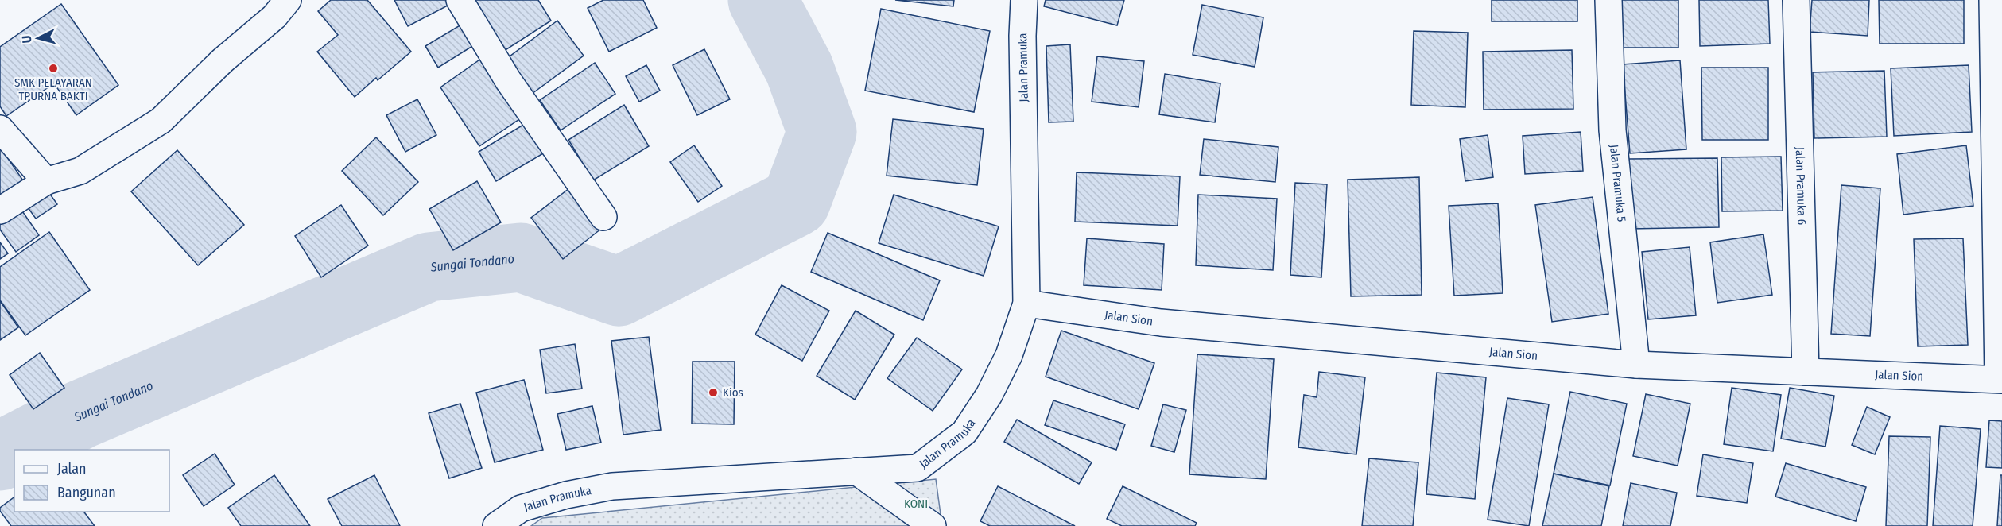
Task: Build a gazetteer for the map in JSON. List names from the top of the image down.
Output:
{
  "streets": {
    "street": [
      "Jalan Pramuka",
      "Jalan Pramuka 5",
      "Jalan Pramuka 6",
      "Jalan Sion"
    ]
  },
  "crossings": [
    ["Jalan Pramuka", "Jalan Sion"],
    ["Jalan Pramuka 5", "Jalan Sion"],
    ["Jalan Pramuka 6", "Jalan Sion"]
  ],
  "water": ["Sungai Tondano"],
  "parks": ["KONI"],
  "places": ["SMK PELAYARAN TPURNA BAKTI", "Kios"],
  "legend": ["Jalan", "Bangunan"],
  "north": "left"
}
